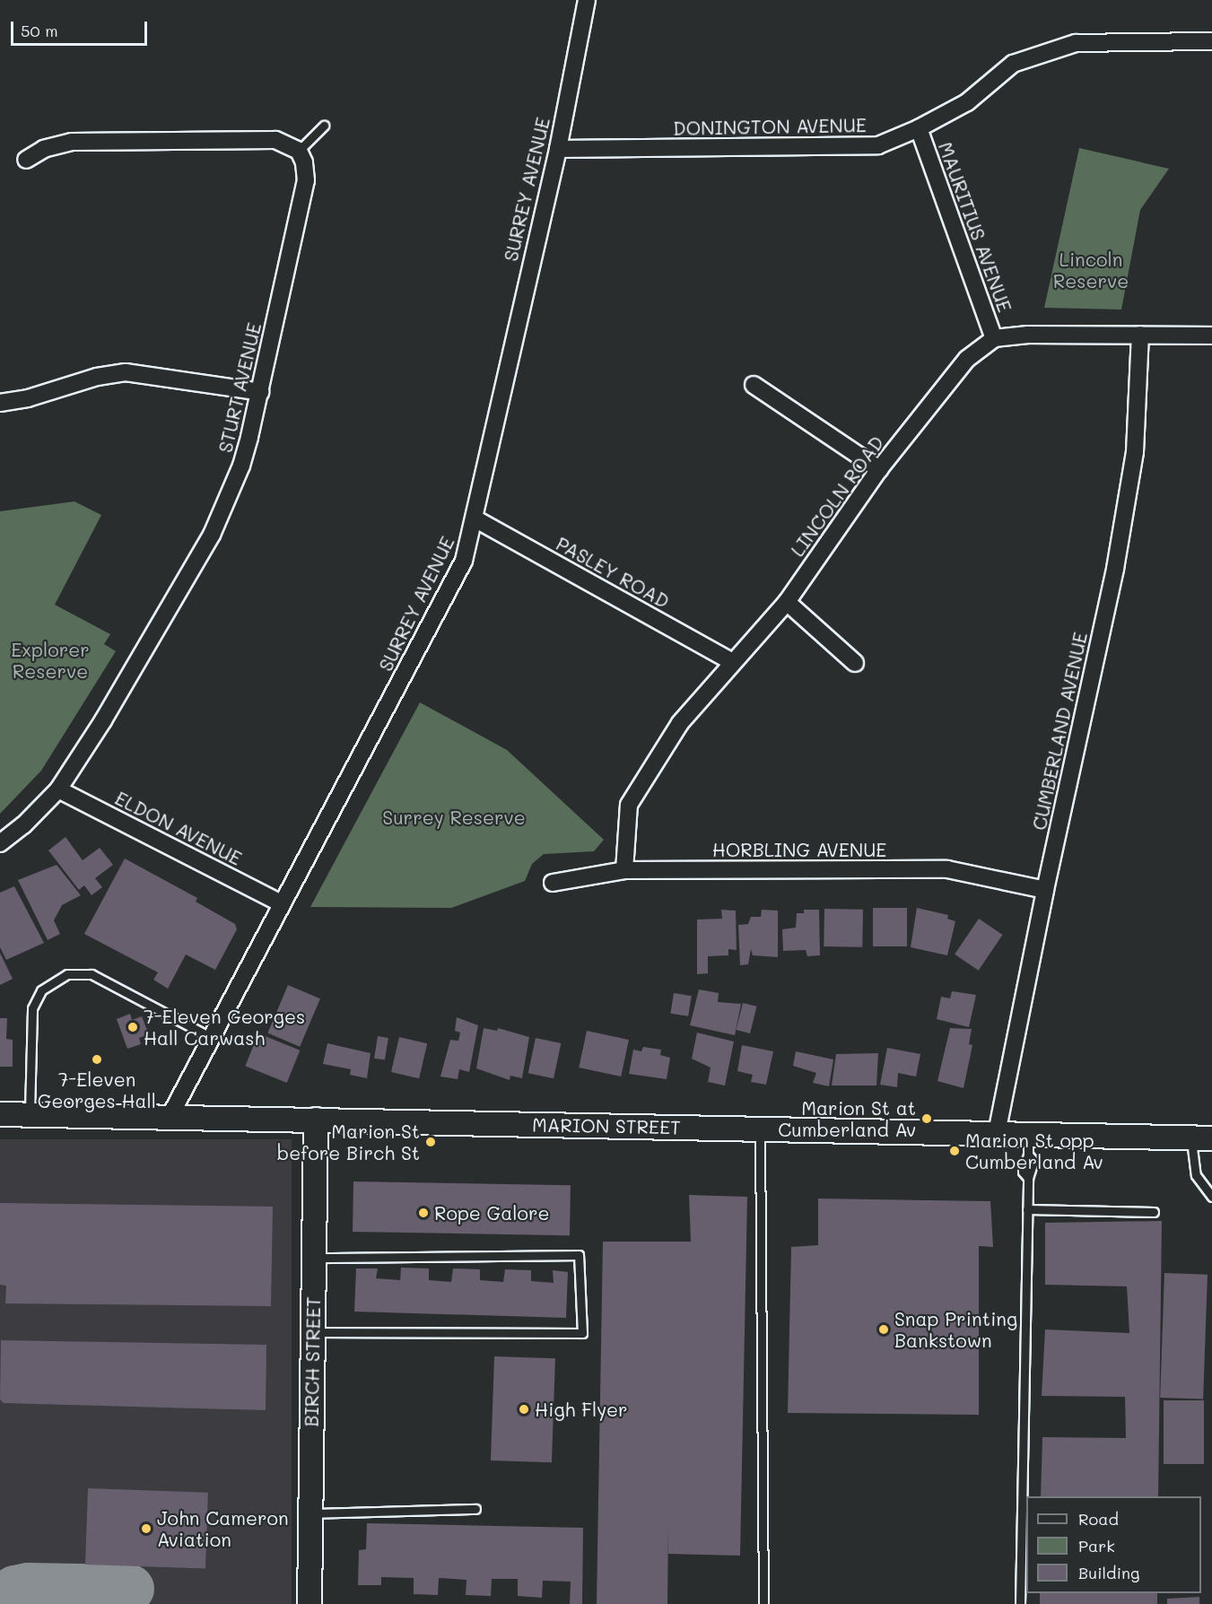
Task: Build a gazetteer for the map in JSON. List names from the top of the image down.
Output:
{
  "streets": {
    "main road": ["MARION STREET", "BIRCH STREET"],
    "street": [
      "DONINGTON AVENUE",
      "SURREY AVENUE",
      "MAURITIUS AVENUE",
      "STURT AVENUE",
      "LINCOLN ROAD",
      "PASLEY ROAD",
      "CUMBERLAND AVENUE",
      "ELDON AVENUE",
      "HORBLING AVENUE"
    ]
  },
  "crossings": [
    ["DONINGTON AVENUE", "SURREY AVENUE"],
    ["DONINGTON AVENUE", "MAURITIUS AVENUE"],
    ["SURREY AVENUE", "PASLEY ROAD"],
    ["SURREY AVENUE", "ELDON AVENUE"],
    ["SURREY AVENUE", "MARION STREET"],
    ["MAURITIUS AVENUE", "LINCOLN ROAD"],
    ["STURT AVENUE", "ELDON AVENUE"],
    ["LINCOLN ROAD", "PASLEY ROAD"],
    ["LINCOLN ROAD", "CUMBERLAND AVENUE"],
    ["LINCOLN ROAD", "HORBLING AVENUE"],
    ["CUMBERLAND AVENUE", "HORBLING AVENUE"],
    ["CUMBERLAND AVENUE", "MARION STREET"],
    ["MARION STREET", "BIRCH STREET"]
  ],
  "parks": ["Lincoln Reserve", "Explorer Reserve", "Surrey Reserve"],
  "places": [
    "7-Eleven Georges Hall Carwash",
    "7-Eleven Georges Hall",
    "Marion St at Cumberland Av",
    "Marion St before Birch St",
    "Marion St opp Cumberland Av",
    "Rope Galore",
    "Snap Printing Bankstown",
    "High Flyer",
    "John Cameron Aviation"
  ],
  "legend": ["Road", "Park", "Building"],
  "scale_bar": "50 m"
}
